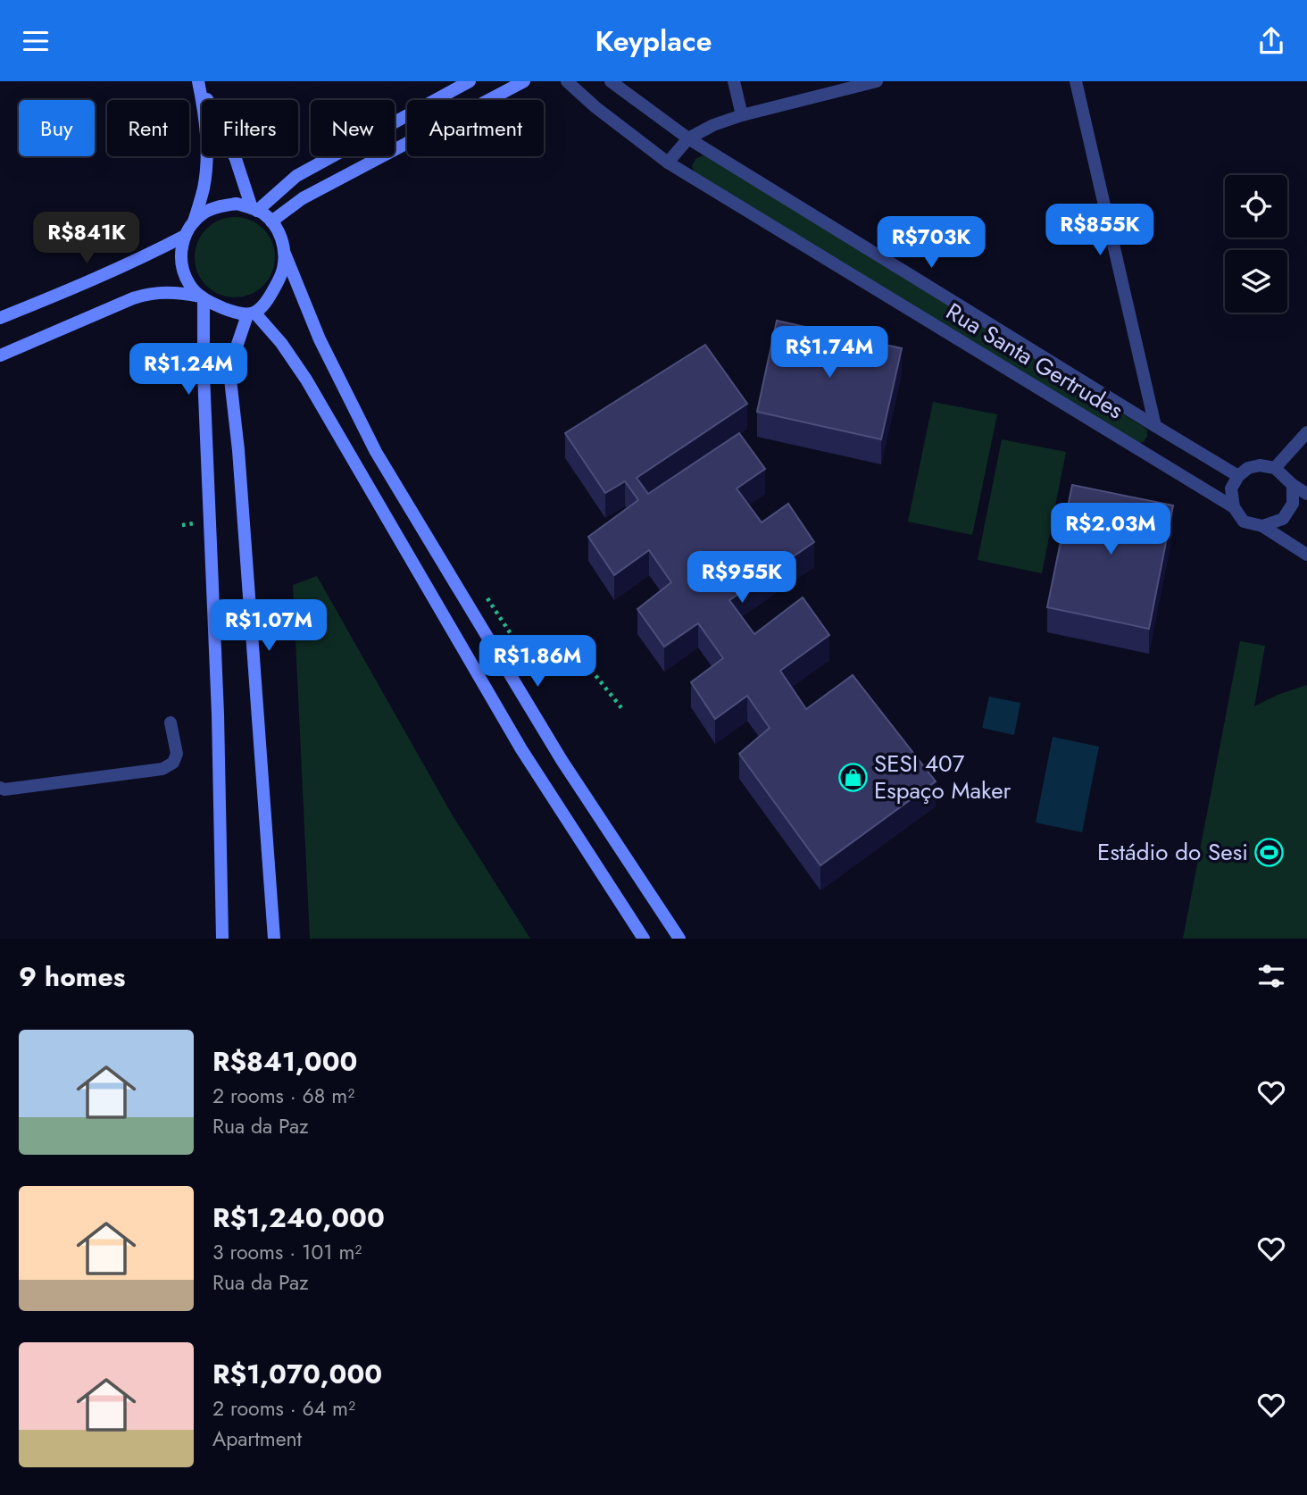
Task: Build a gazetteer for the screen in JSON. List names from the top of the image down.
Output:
{
  "streets": {
    "street": ["Rua Santa Gertrudes"]
  },
  "places": {
    "shop": ["SESI 407 Espaço Maker"],
    "sports": ["Estádio do Sesi"]
  },
  "page": {
    "header": "Keyplace",
    "chip": [
      "Buy",
      "Rent",
      "Filters",
      "New",
      "Apartment"
    ],
    "price": [
      "R$855K",
      "R$841K",
      "R$703K",
      "R$1.74M",
      "R$1.24M",
      "R$2.03M",
      "R$955K",
      "R$1.07M",
      "R$1.86M"
    ],
    "heading": "9 homes",
    "list": [
      {
        "name": "R$841,000",
        "note": "2 rooms · 68 m² · Rua da Paz"
      },
      {
        "name": "R$1,240,000",
        "note": "3 rooms · 101 m² · Rua da Paz"
      },
      {
        "name": "R$1,070,000",
        "note": "2 rooms · 64 m² · Apartment"
      }
    ]
  }
}
